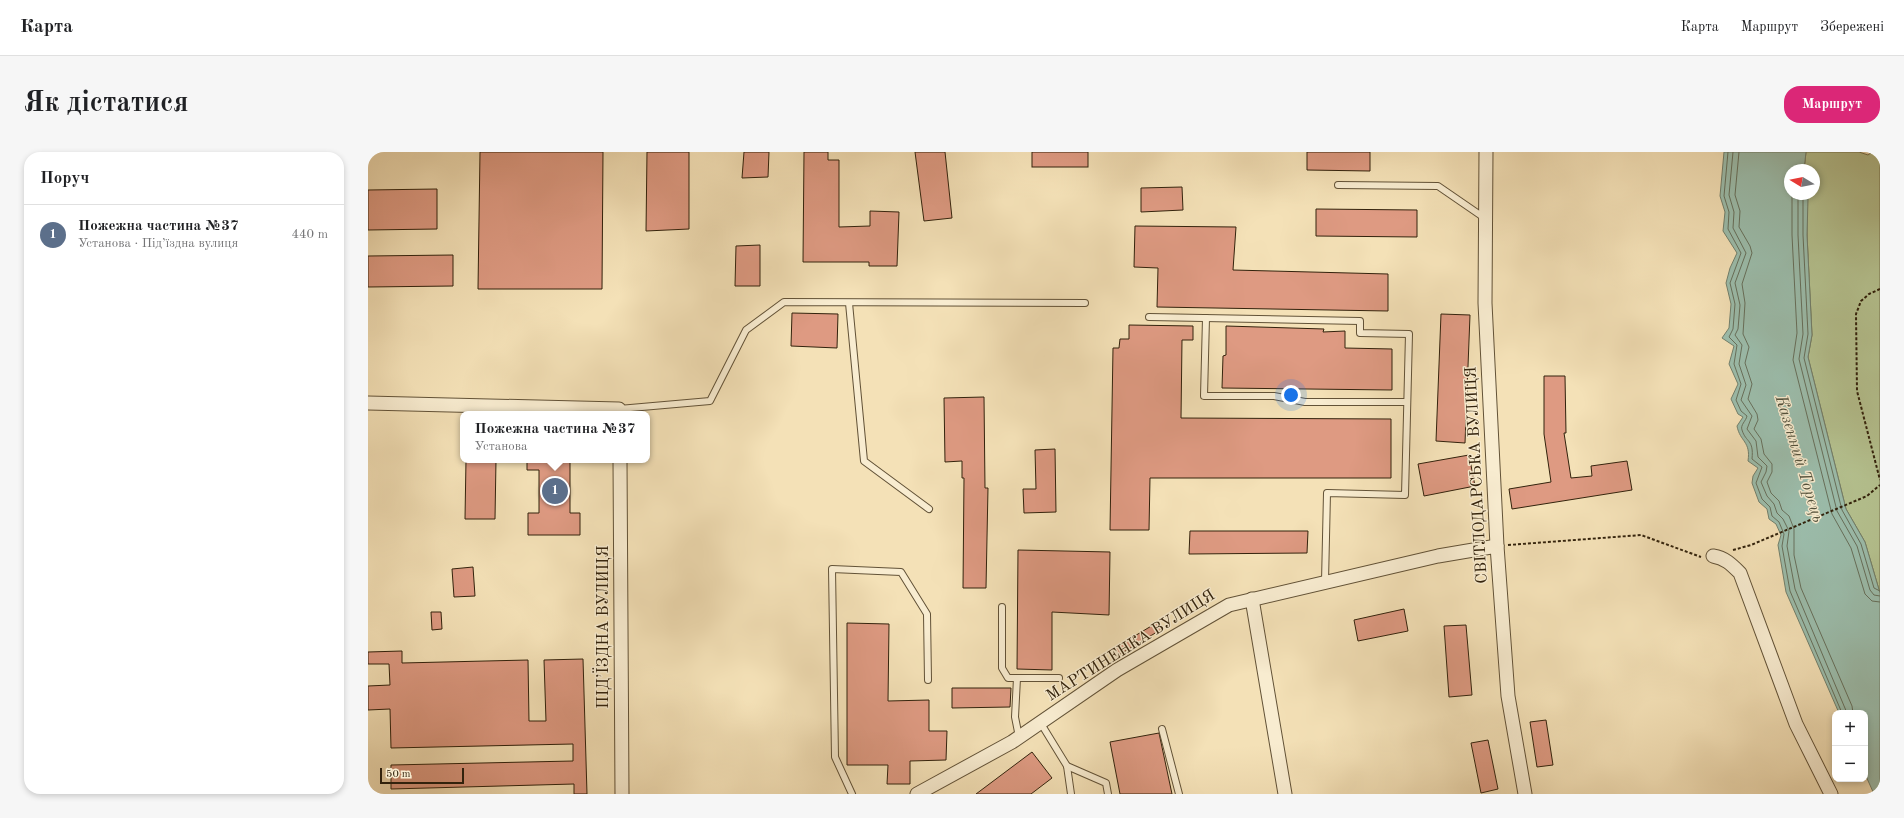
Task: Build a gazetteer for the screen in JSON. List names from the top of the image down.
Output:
{
  "streets": {
    "street": ["СВІТЛОДАРСЬКА ВУЛИЦЯ", "ПІД’ЇЗДНА ВУЛИЦЯ", "МАРТИНЕНКА ВУЛИЦЯ"]
  },
  "crossings": [
    ["СВІТЛОДАРСЬКА ВУЛИЦЯ", "МАРТИНЕНКА ВУЛИЦЯ"]
  ],
  "water": ["Казенний Торець"],
  "scale_bar": "50 m",
  "north": "left",
  "page": {
    "header": "Карта",
    "nav": ["Карта", "Маршрут", "Збережені"],
    "buttons": "Маршрут",
    "title": "Як дістатися",
    "heading": "Поруч",
    "list": [
      {
        "mark": "1",
        "name": "Пожежна частина №37",
        "note": "Установа · Під’їздна вулиця",
        "value": "440 m"
      }
    ],
    "popup": ["Пожежна частина №37", "Установа"],
    "pins": "1",
    "map_buttons": ["+", "−"],
    "scale": "50 m"
  }
}
